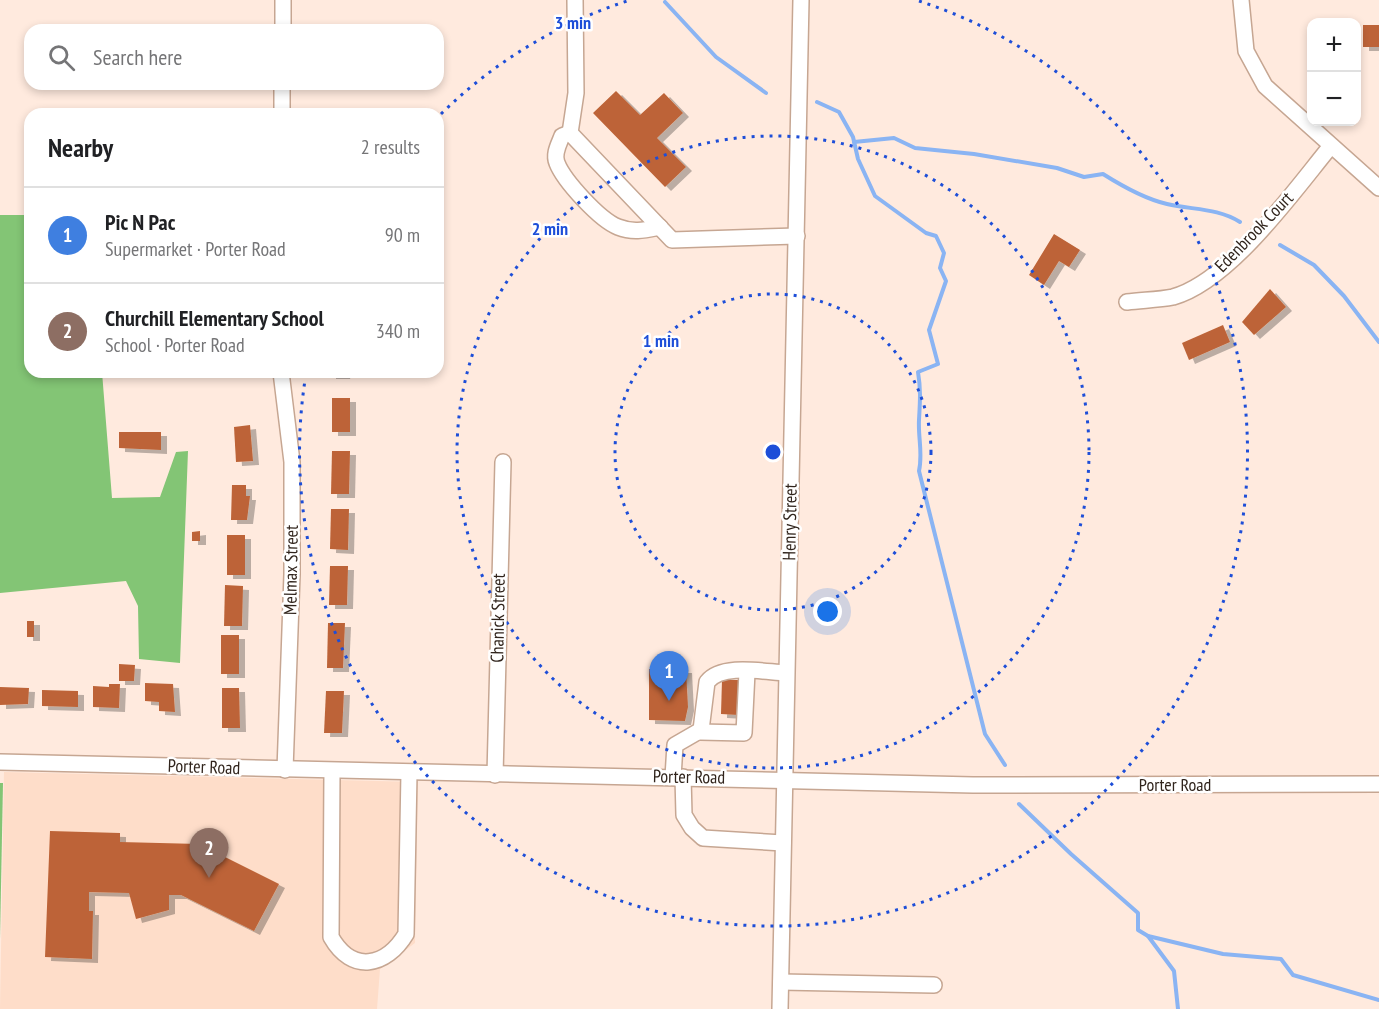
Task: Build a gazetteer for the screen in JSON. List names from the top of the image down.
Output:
{
  "streets": {
    "street": [
      "Edenbrook Court",
      "Henry Street",
      "Melmax Street",
      "Chanick Street",
      "Porter Road"
    ]
  },
  "crossings": [
    ["Henry Street", "Porter Road"],
    ["Melmax Street", "Porter Road"],
    ["Chanick Street", "Porter Road"]
  ],
  "page": {
    "map_buttons": ["+", "−"],
    "search": "Search here",
    "heading": ["Nearby", "2 results"],
    "list": [
      {
        "mark": "1",
        "name": "Pic N Pac",
        "note": "Supermarket · Porter Road",
        "value": "90 m"
      },
      {
        "mark": "2",
        "name": "Churchill Elementary School",
        "note": "School · Porter Road",
        "value": "340 m"
      }
    ],
    "pins": ["1", "2"]
  },
  "rings": ["3 min", "2 min", "1 min"]
}
